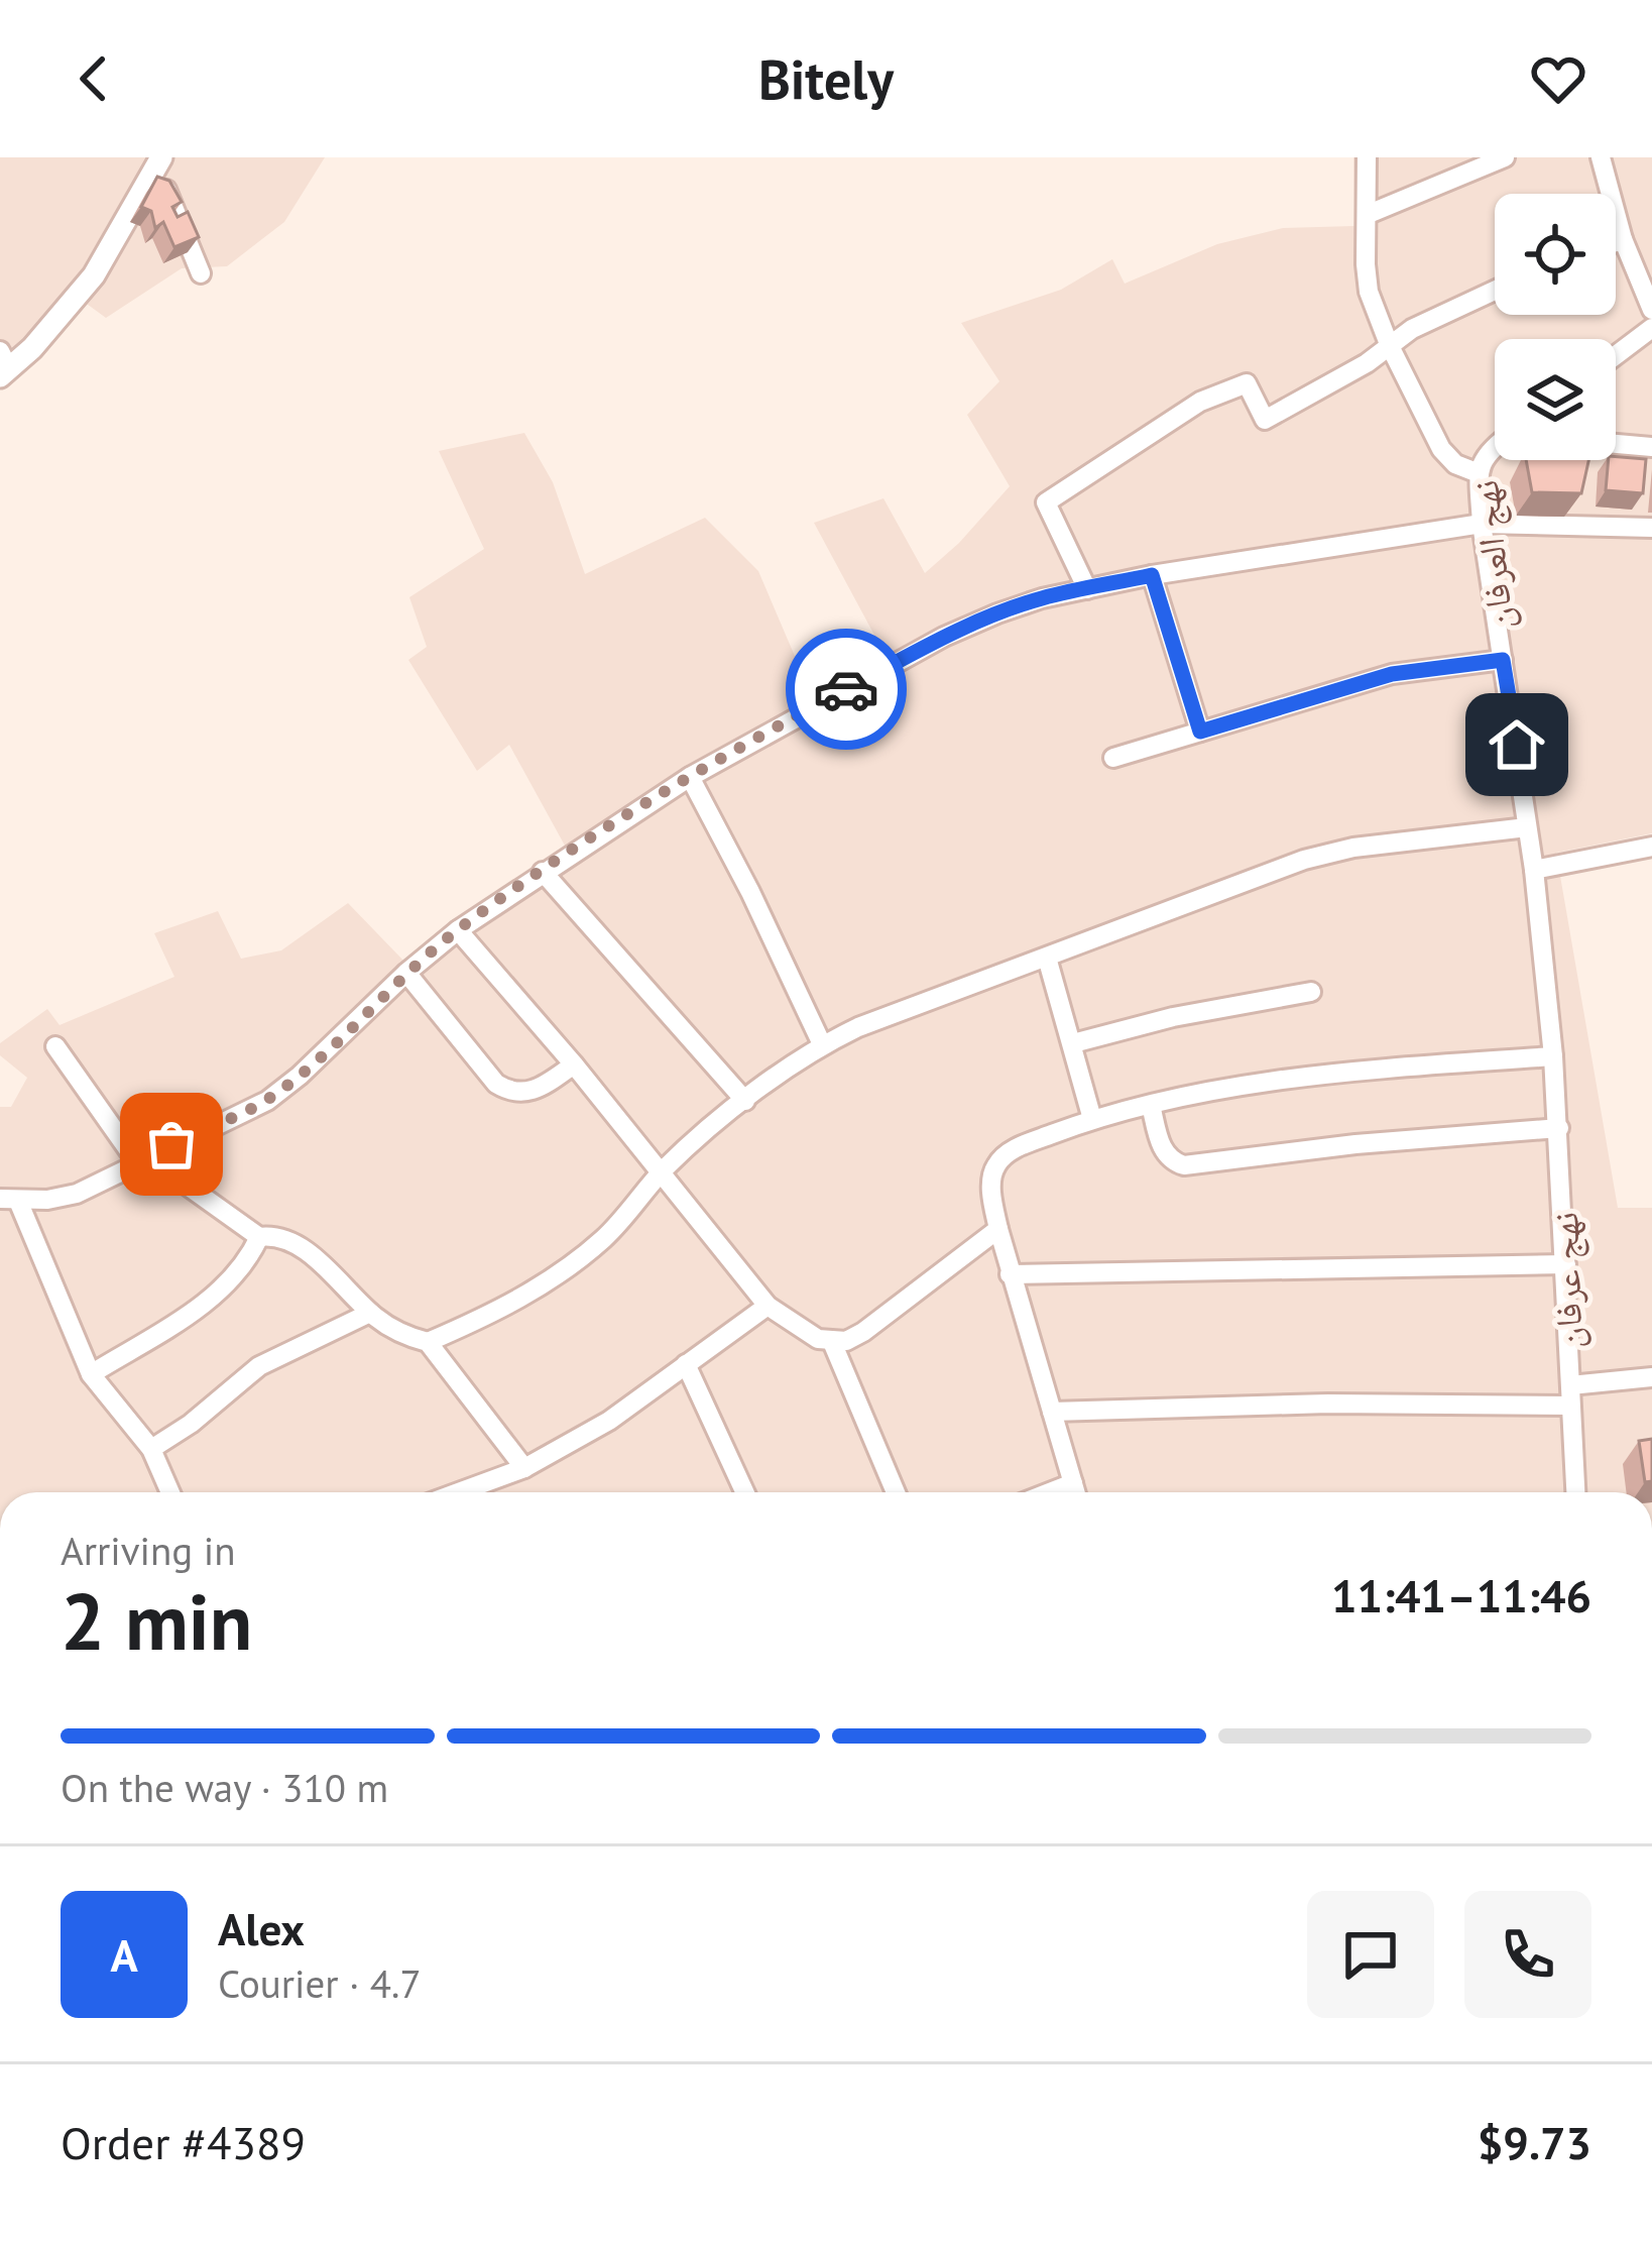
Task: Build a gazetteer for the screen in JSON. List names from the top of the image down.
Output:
{
  "streets": {
    "street": ["نهج العرفان", "نهج عرفان"]
  },
  "crossings": [
    ["نهج العرفان", "نهج عرفان"]
  ],
  "page": {
    "header": "Bitely",
    "heading": ["2 min", "Arriving in", "11:41–11:46"],
    "panel": [
      "Alex",
      "Courier · 4.7",
      "Order #4389",
      "$9.73"
    ],
    "bar": "On the way · 310 m",
    "round": "A"
  }
}
